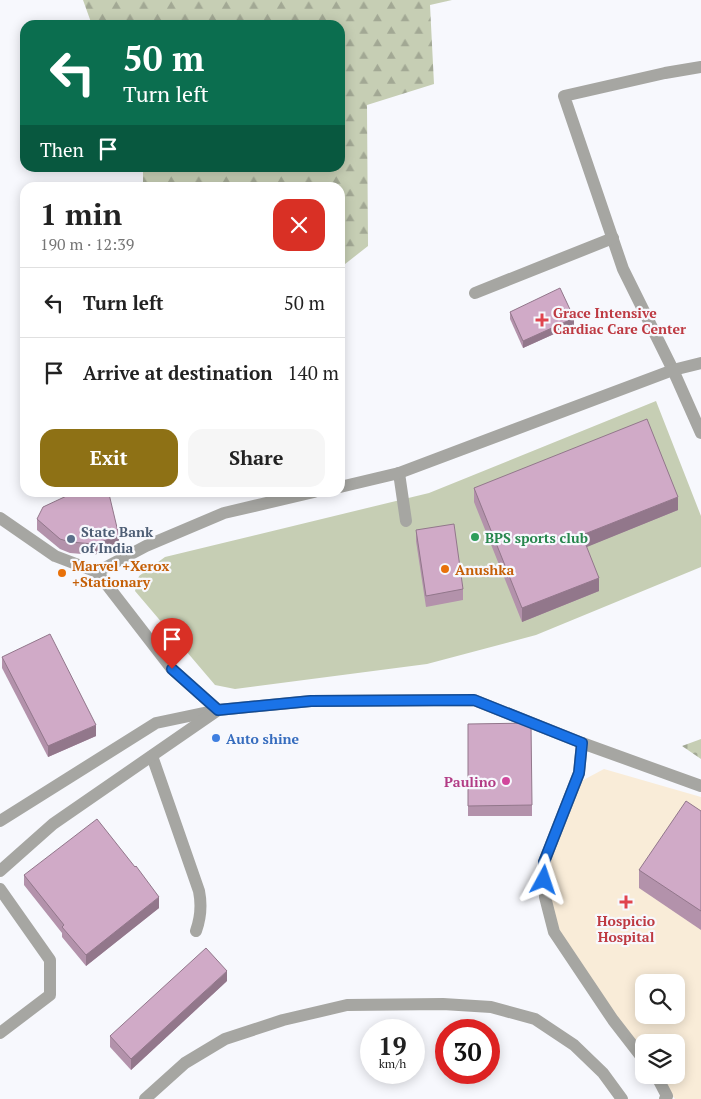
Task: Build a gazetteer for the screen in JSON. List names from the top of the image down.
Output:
{
  "places": {
    "health": ["Grace Intensive Cardiac Care Center", "Hospicio Hospital"],
    "other": [
      "BPS sports club",
      "State Bank of India",
      "Anushka",
      "Marvel +Xerox +Stationary",
      "Auto shine",
      "Paulino"
    ]
  },
  "page": {
    "turn": ["50 m", "Turn left"],
    "then": "Then",
    "heading": ["1 min", "190 m · 12:39"],
    "list": [
      {
        "name": "Turn left",
        "value": "50 m"
      },
      {
        "name": "Arrive at destination",
        "value": "140 m"
      }
    ],
    "buttons": ["Exit", "Share"],
    "speed": "19 km/h",
    "limit": "30"
  }
}
